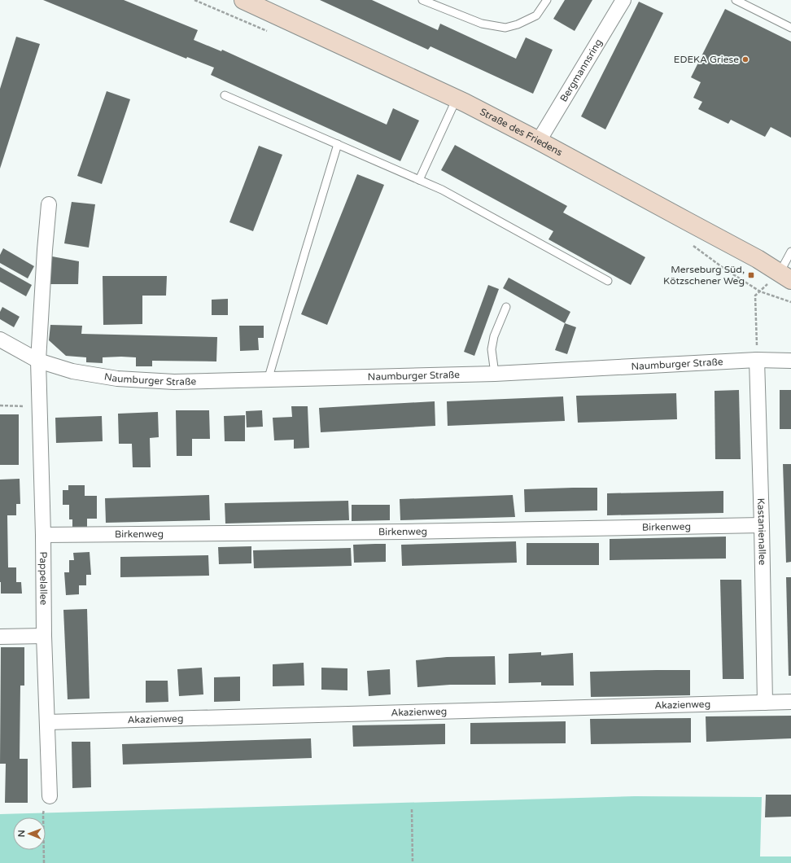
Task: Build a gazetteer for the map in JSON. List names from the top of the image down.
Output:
{
  "streets": {
    "street": [
      "Bergmannsring",
      "Straße des Friedens",
      "Naumburger Straße",
      "Birkenweg",
      "Kastanienallee",
      "Pappelallee",
      "Akazienweg"
    ]
  },
  "crossings": [
    ["Bergmannsring", "Straße des Friedens"],
    ["Naumburger Straße", "Kastanienallee"],
    ["Naumburger Straße", "Pappelallee"],
    ["Birkenweg", "Kastanienallee"],
    ["Birkenweg", "Pappelallee"],
    ["Kastanienallee", "Akazienweg"],
    ["Pappelallee", "Akazienweg"]
  ],
  "places": {
    "other": ["EDEKA Griese"],
    "transit": ["Merseburg Süd, Kötzschener Weg"]
  },
  "north": "left"
}
